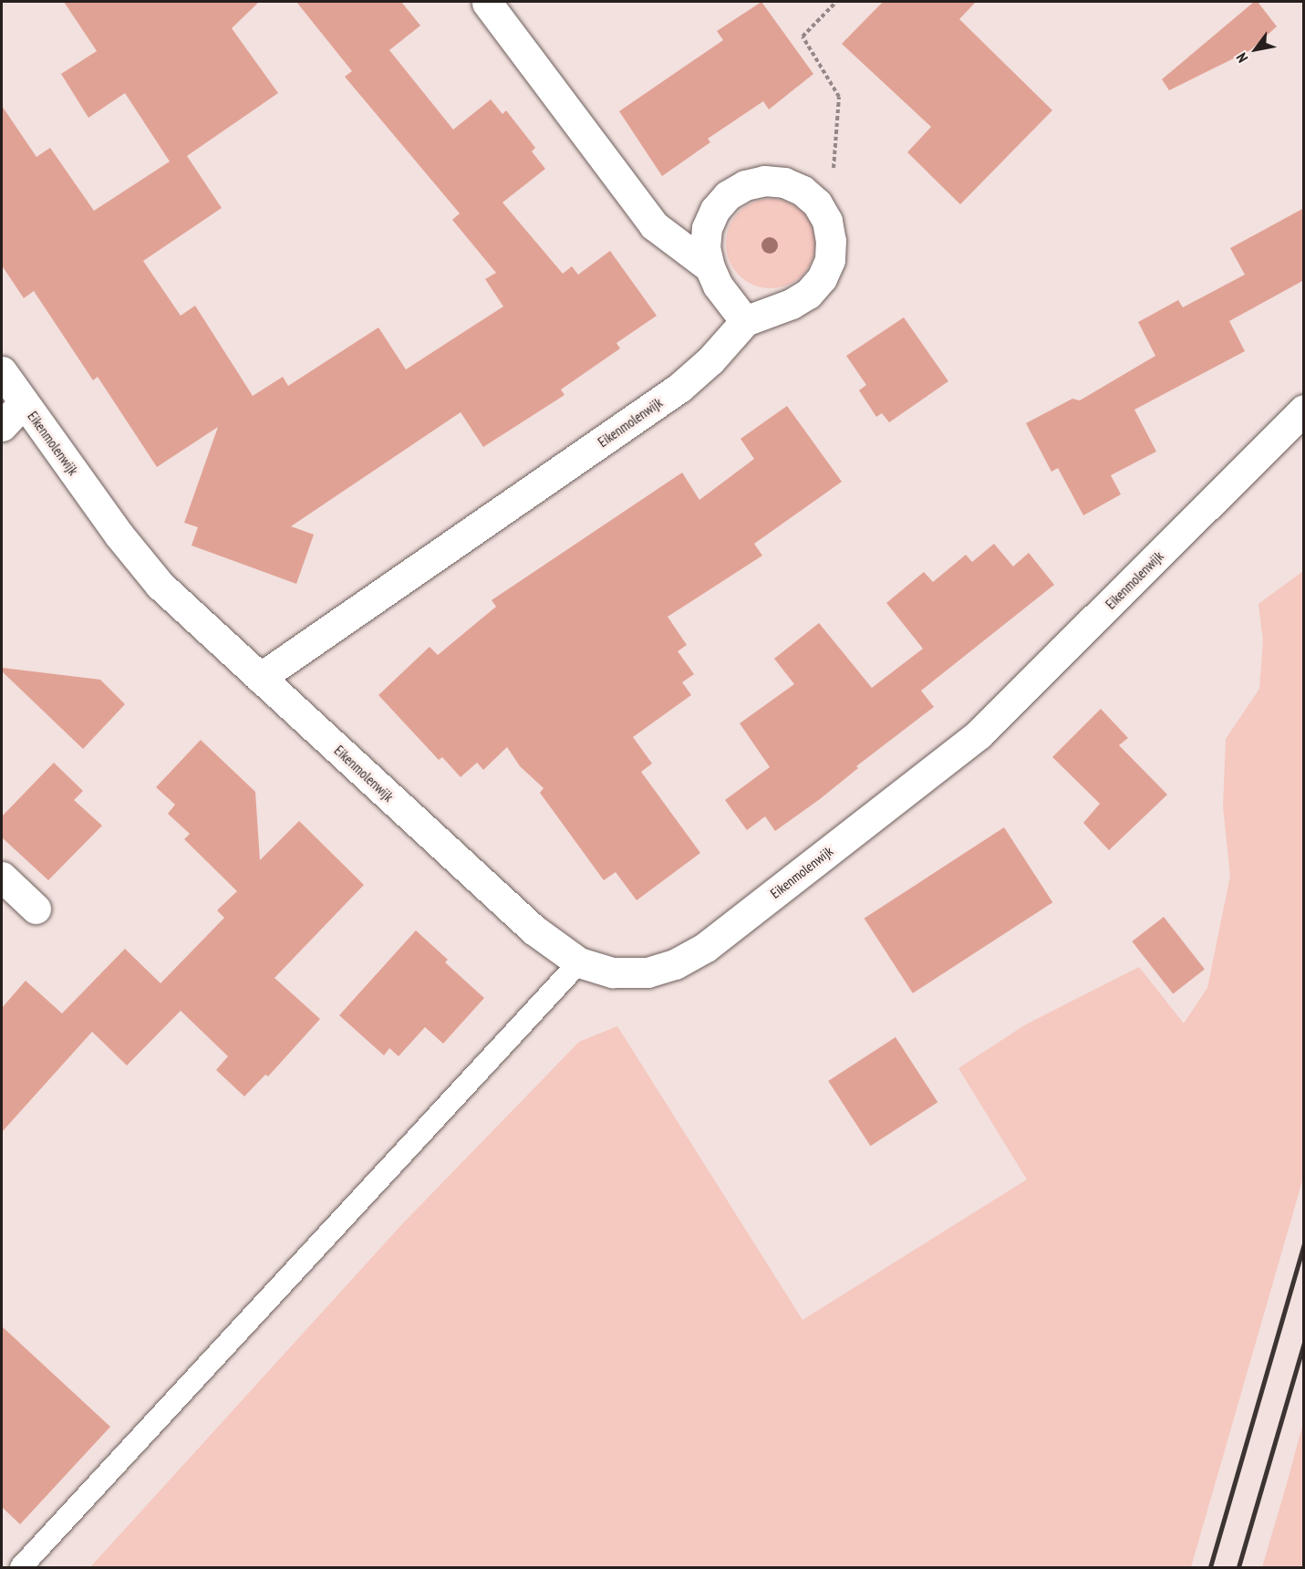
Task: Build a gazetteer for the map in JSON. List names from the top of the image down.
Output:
{
  "streets": {
    "street": ["Eikenmolenwijk"]
  },
  "north": "bottom left"
}
